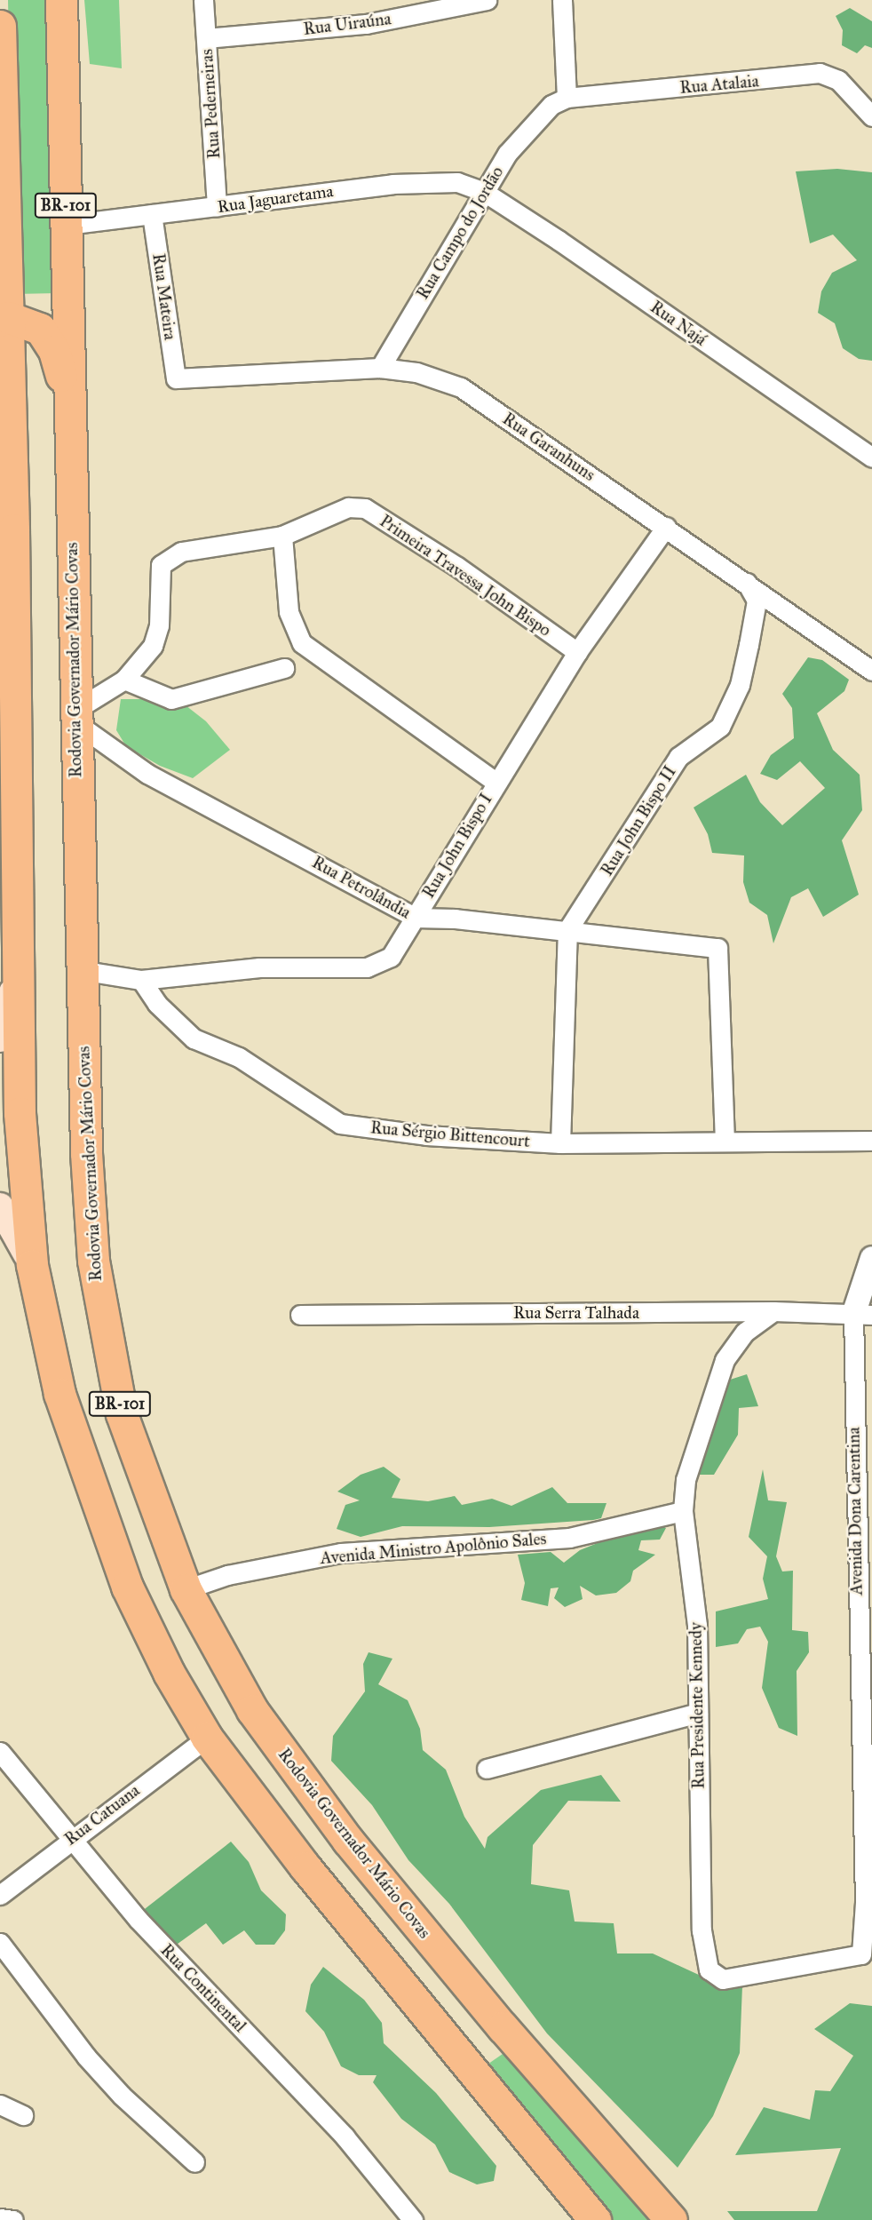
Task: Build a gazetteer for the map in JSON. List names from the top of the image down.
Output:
{
  "streets": {
    "highway": ["BR-101", "Rodovia Governador Mário Covas"],
    "street": [
      "Rua Uiraúna",
      "Rua Atalaia",
      "Rua Pederneiras",
      "Rua Jaguaretama",
      "Rua Campo do Jordão",
      "Rua Mateira",
      "Rua Najá",
      "Rua Garanhuns",
      "Primeira Travessa John Bispo",
      "Rua John Bispo II",
      "Rua John Bispo I",
      "Rua Petrolândia",
      "Rua Sérgio Bittencourt",
      "Rua Serra Talhada",
      "Avenida Dona Carentina",
      "Avenida Ministro Apolônio Sales",
      "Rua Presidente Kennedy",
      "Rua Catuana",
      "Rua Continental"
    ]
  },
  "crossings": [
    ["Rua Uiraúna", "Rua Pederneiras"],
    ["Rua Atalaia", "Rua Campo do Jordão"],
    ["Rua Pederneiras", "Rua Jaguaretama"],
    ["Rua Jaguaretama", "Rua Campo do Jordão"],
    ["Rua Jaguaretama", "Rua Mateira"],
    ["Rua Jaguaretama", "Rua Najá"],
    ["Rua Jaguaretama", "Rodovia Governador Mário Covas"],
    ["BR-101", "Rua Catuana"],
    ["Rua Campo do Jordão", "Rua Najá"],
    ["Rua Campo do Jordão", "Rua Garanhuns"],
    ["Rua Mateira", "Rua Garanhuns"],
    ["Rua Garanhuns", "Rua John Bispo II"],
    ["Rua Garanhuns", "Rua John Bispo I"],
    ["Primeira Travessa John Bispo", "Rua John Bispo I"],
    ["Rodovia Governador Mário Covas", "Rua Petrolândia"],
    ["Rodovia Governador Mário Covas", "Avenida Ministro Apolônio Sales"],
    ["Rua John Bispo II", "Rua Petrolândia"],
    ["Rua John Bispo I", "Rua Petrolândia"],
    ["Rua John Bispo I", "Rua Sérgio Bittencourt"],
    ["Rua Petrolândia", "Rua Sérgio Bittencourt"],
    ["Rua Serra Talhada", "Avenida Dona Carentina"],
    ["Rua Serra Talhada", "Rua Presidente Kennedy"],
    ["Avenida Dona Carentina", "Rua Presidente Kennedy"],
    ["Avenida Ministro Apolônio Sales", "Rua Presidente Kennedy"],
    ["Rua Catuana", "Rua Continental"]
  ]
}
